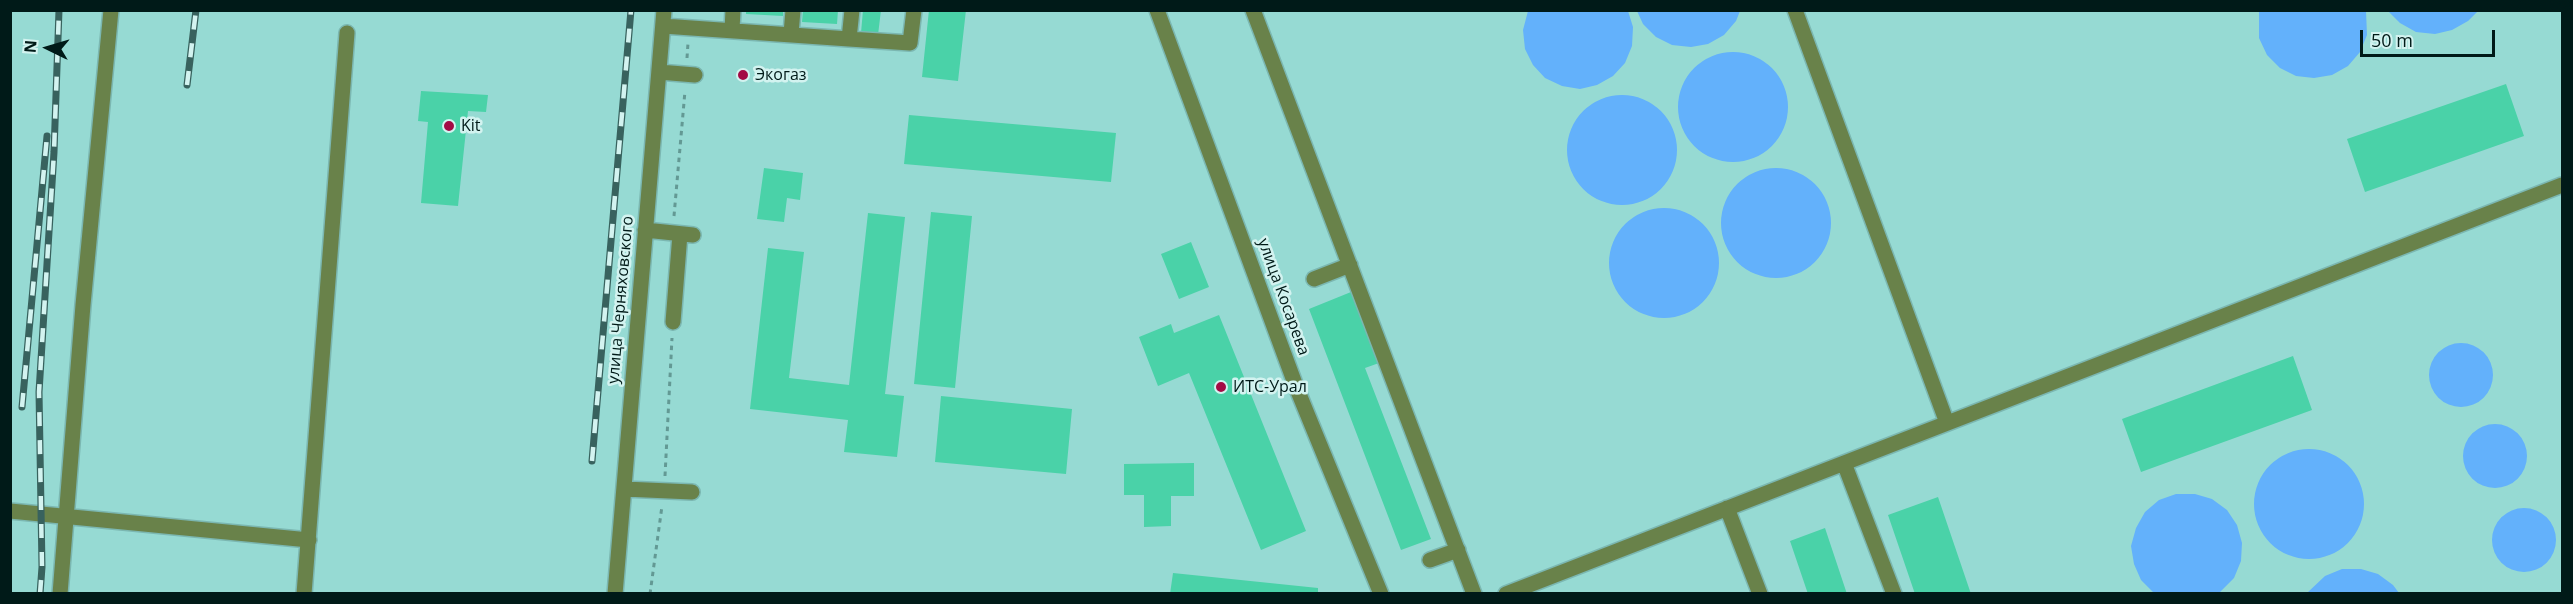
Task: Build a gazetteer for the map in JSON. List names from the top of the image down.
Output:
{
  "streets": {
    "street": ["улица Косарева", "улица Черняховского"]
  },
  "places": ["Экогаз", "Kit", "ИТС-Урал"],
  "scale_bar": "50 m",
  "north": "left"
}
